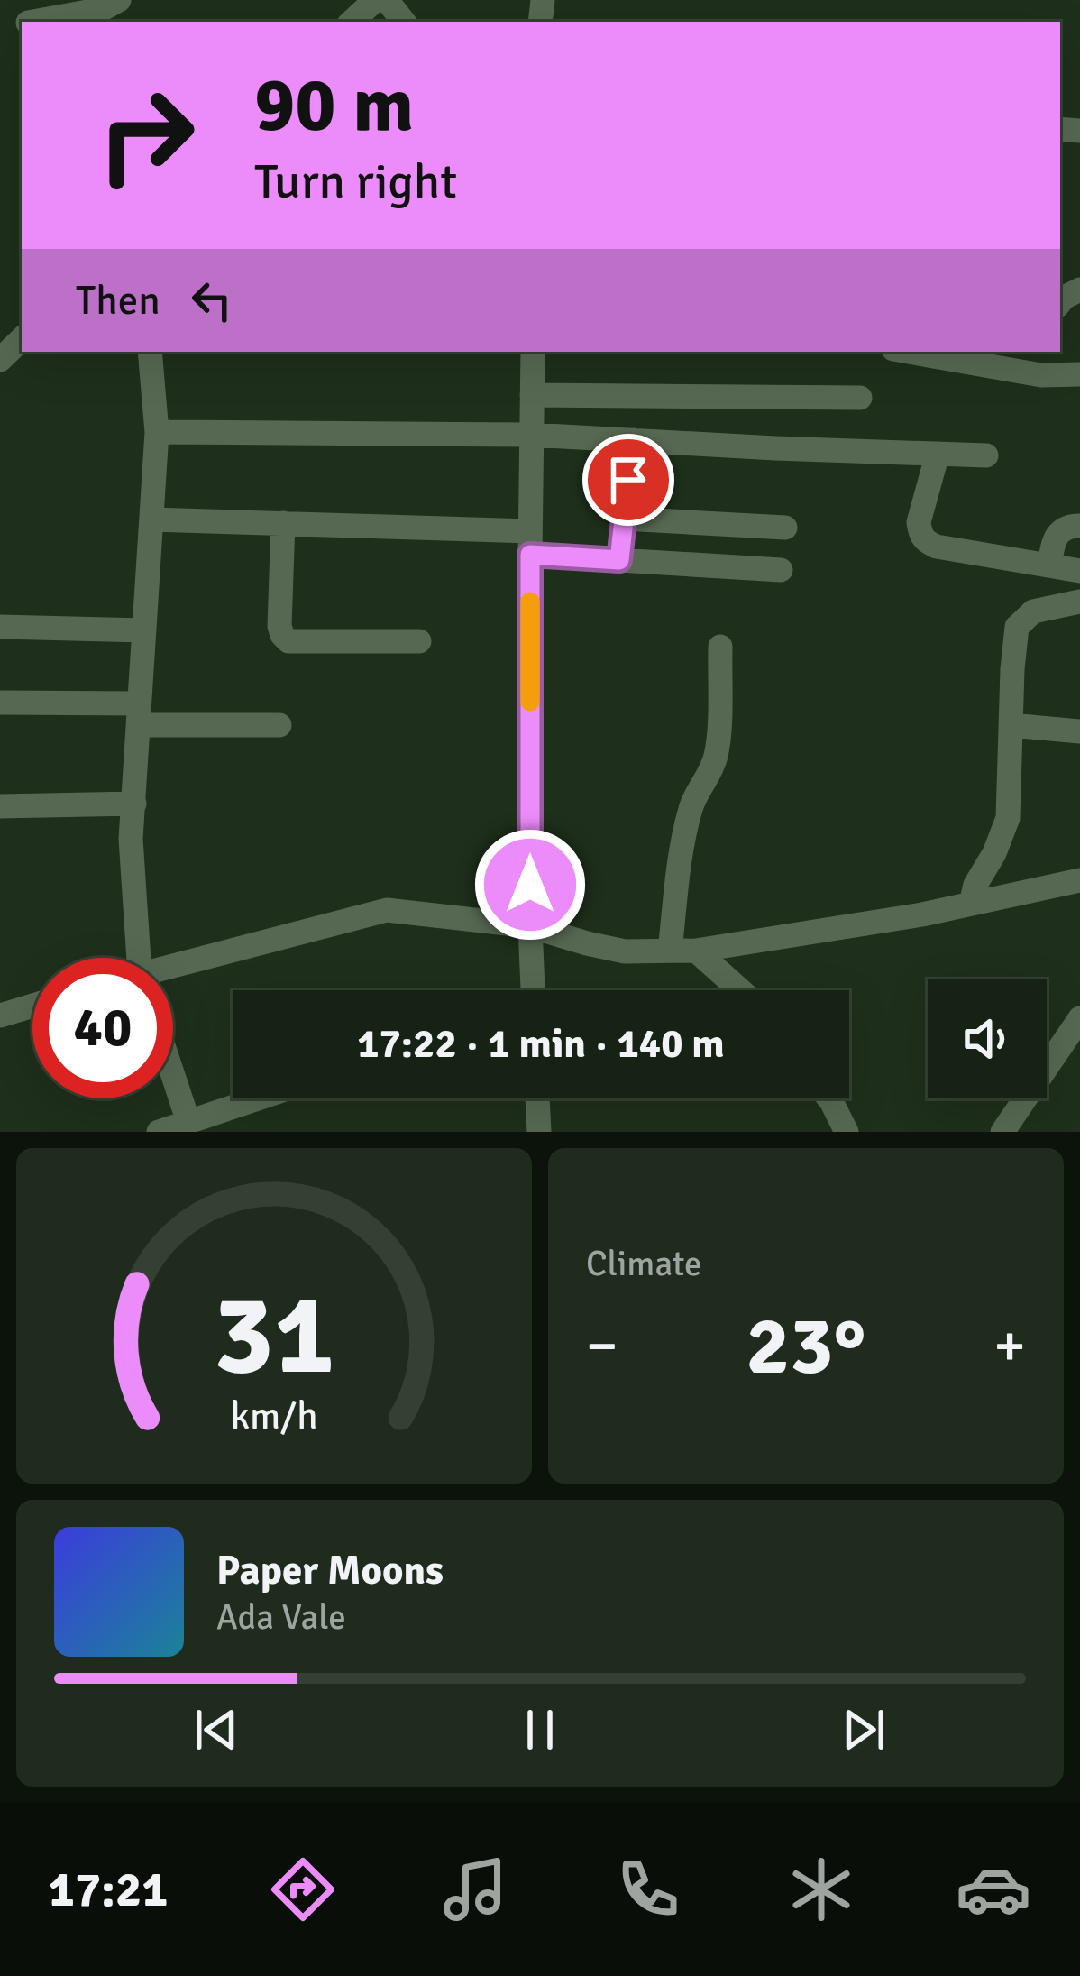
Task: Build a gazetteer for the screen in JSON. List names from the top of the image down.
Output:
{
  "page": {
    "turn": ["90 m", "Turn right"],
    "then": "Then",
    "limit": "40",
    "trip": "17:22 · 1 min · 140 m",
    "tile": "Climate",
    "heat": ["−", "23°", "+"],
    "song": ["Paper Moons", "Ada Vale"],
    "tabs": "17:21",
    "gauge": ["31", "km/h"]
  }
}
